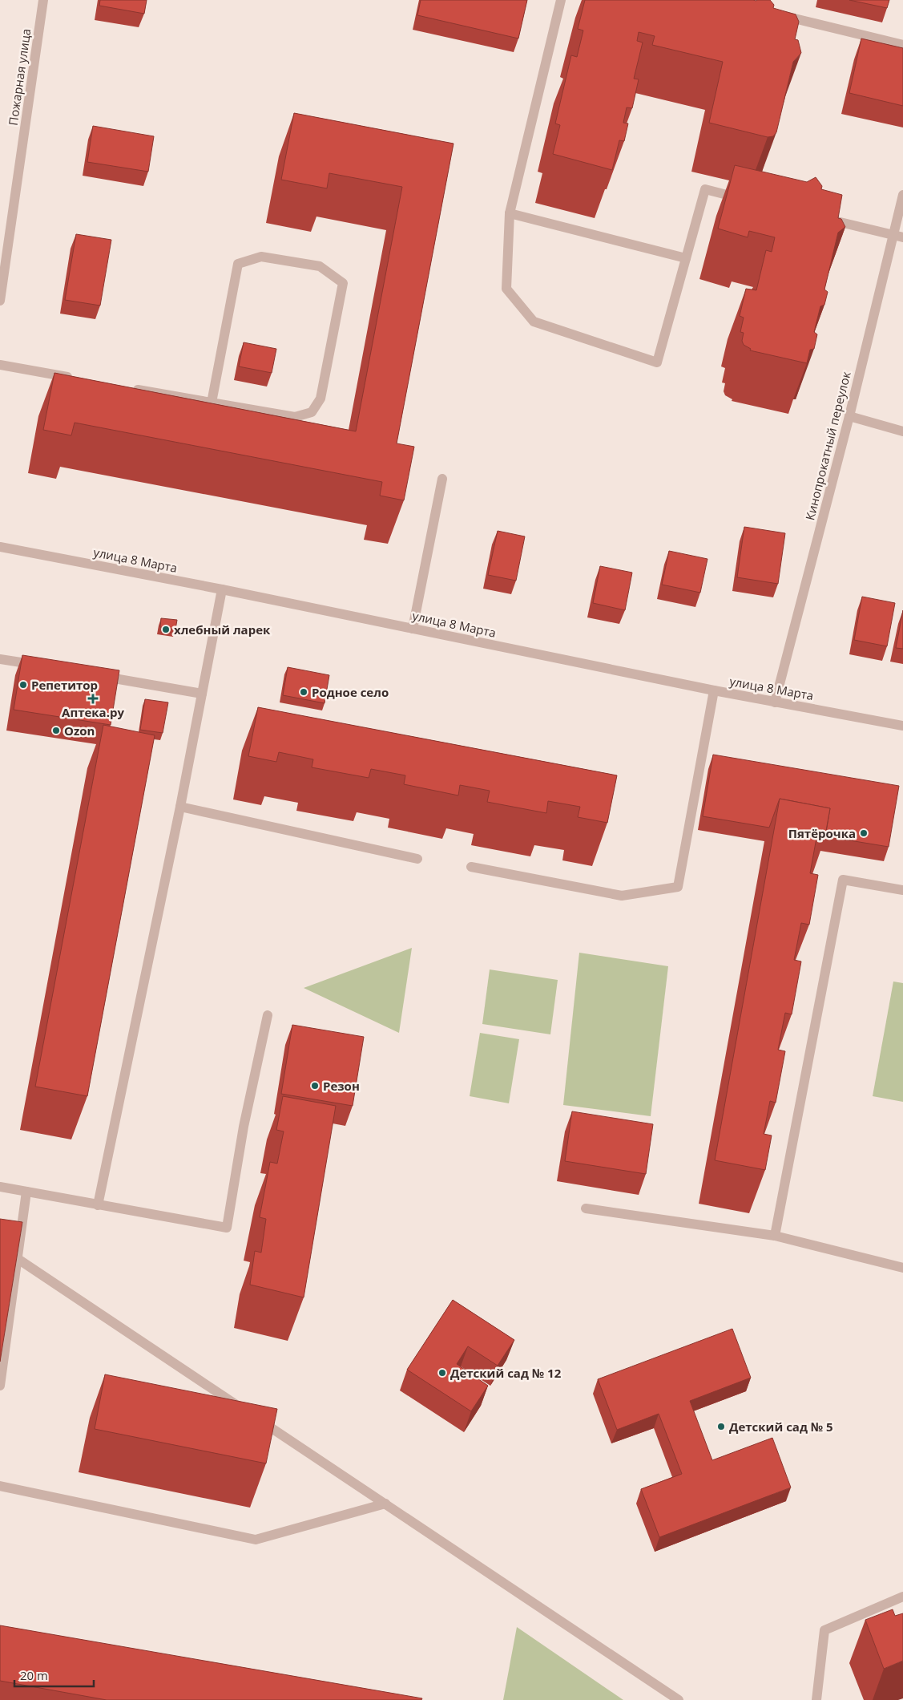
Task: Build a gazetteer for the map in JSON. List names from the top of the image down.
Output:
{
  "streets": {
    "street": ["Пожарная улица", "Кинопрокатный переулок", "улица 8 Марта"]
  },
  "crossings": [
    ["Кинопрокатный переулок", "улица 8 Марта"]
  ],
  "places": {
    "other": [
      "хлебный ларек",
      "Репетитор",
      "Родное село",
      "Ozon",
      "Пятёрочка",
      "Резон",
      "Детский сад № 12",
      "Детский сад № 5"
    ],
    "health": ["Аптека.ру"]
  },
  "scale_bar": "20 m"
}
